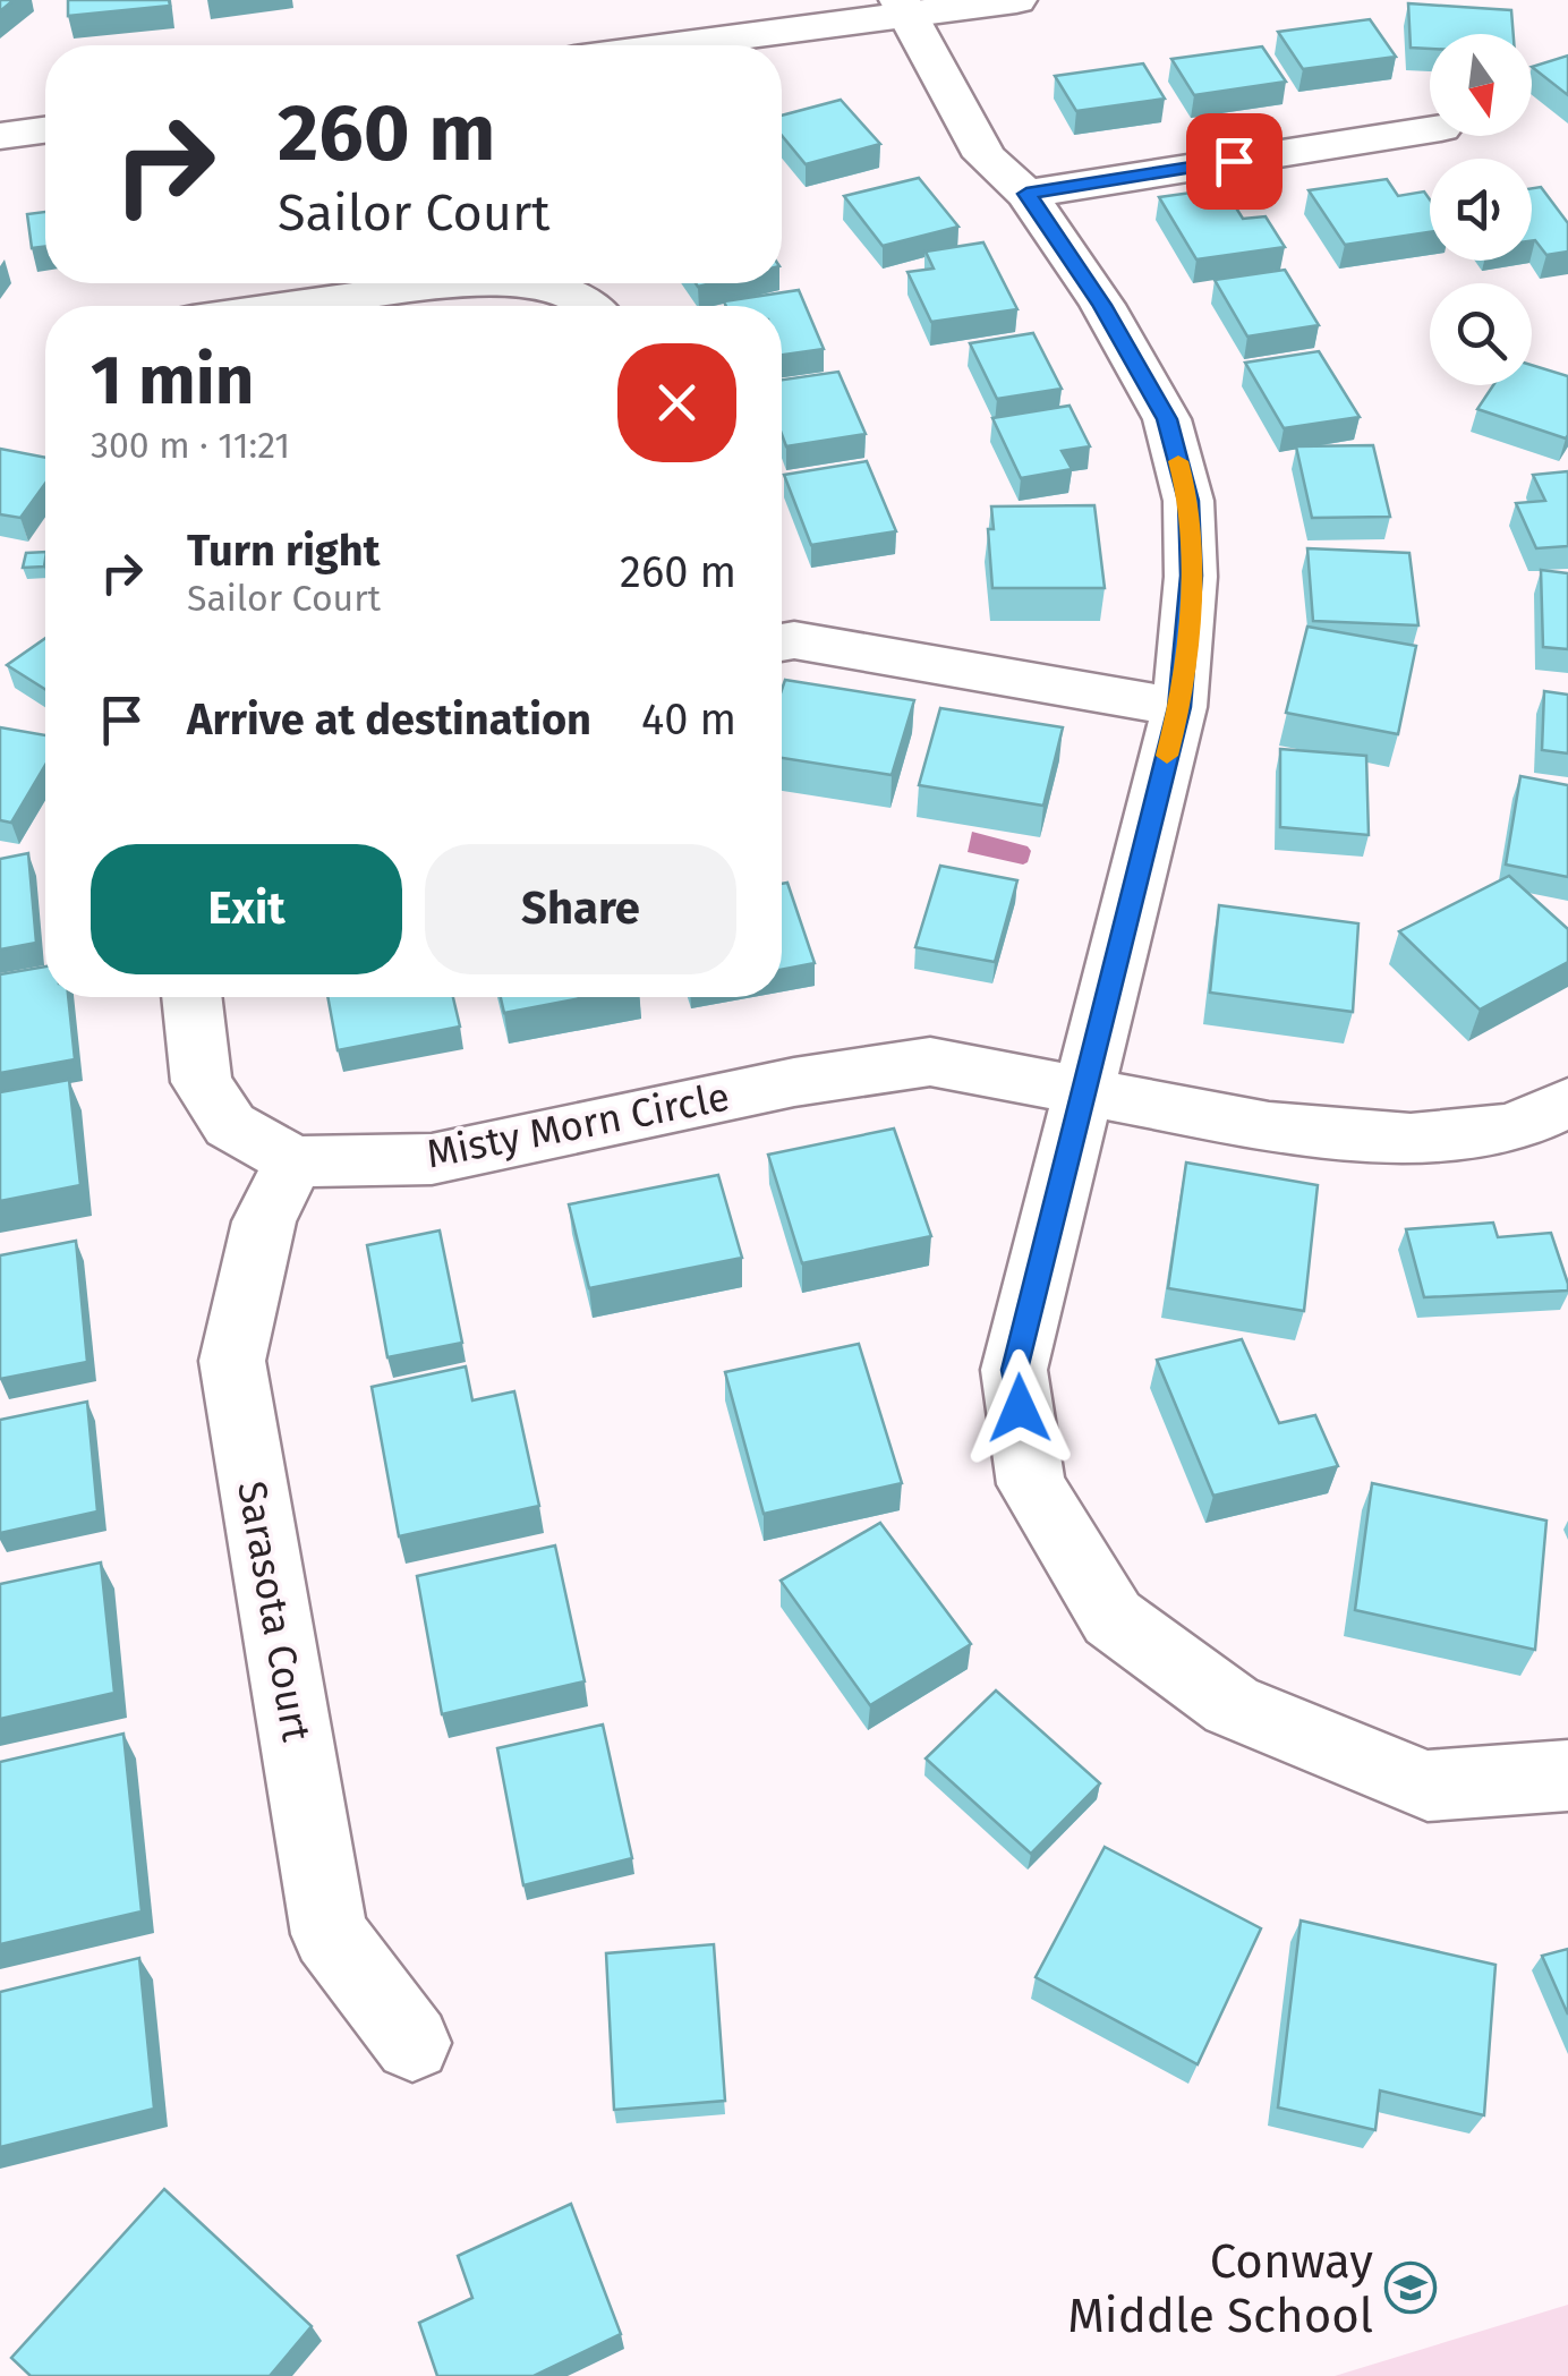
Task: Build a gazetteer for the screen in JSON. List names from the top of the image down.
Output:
{
  "streets": {
    "street": ["Misty Morn Circle", "Sarasota Court"]
  },
  "crossings": [
    ["Misty Morn Circle", "Sarasota Court"]
  ],
  "places": {
    "school or university": ["Conway Middle School"]
  },
  "north": "bottom",
  "page": {
    "turn": ["260 m", "Sailor Court"],
    "heading": ["1 min", "300 m · 11:21"],
    "list": [
      {
        "name": "Turn right",
        "note": "Sailor Court",
        "value": "260 m"
      },
      {
        "name": "Arrive at destination",
        "value": "40 m"
      }
    ],
    "buttons": ["Exit", "Share"]
  }
}
